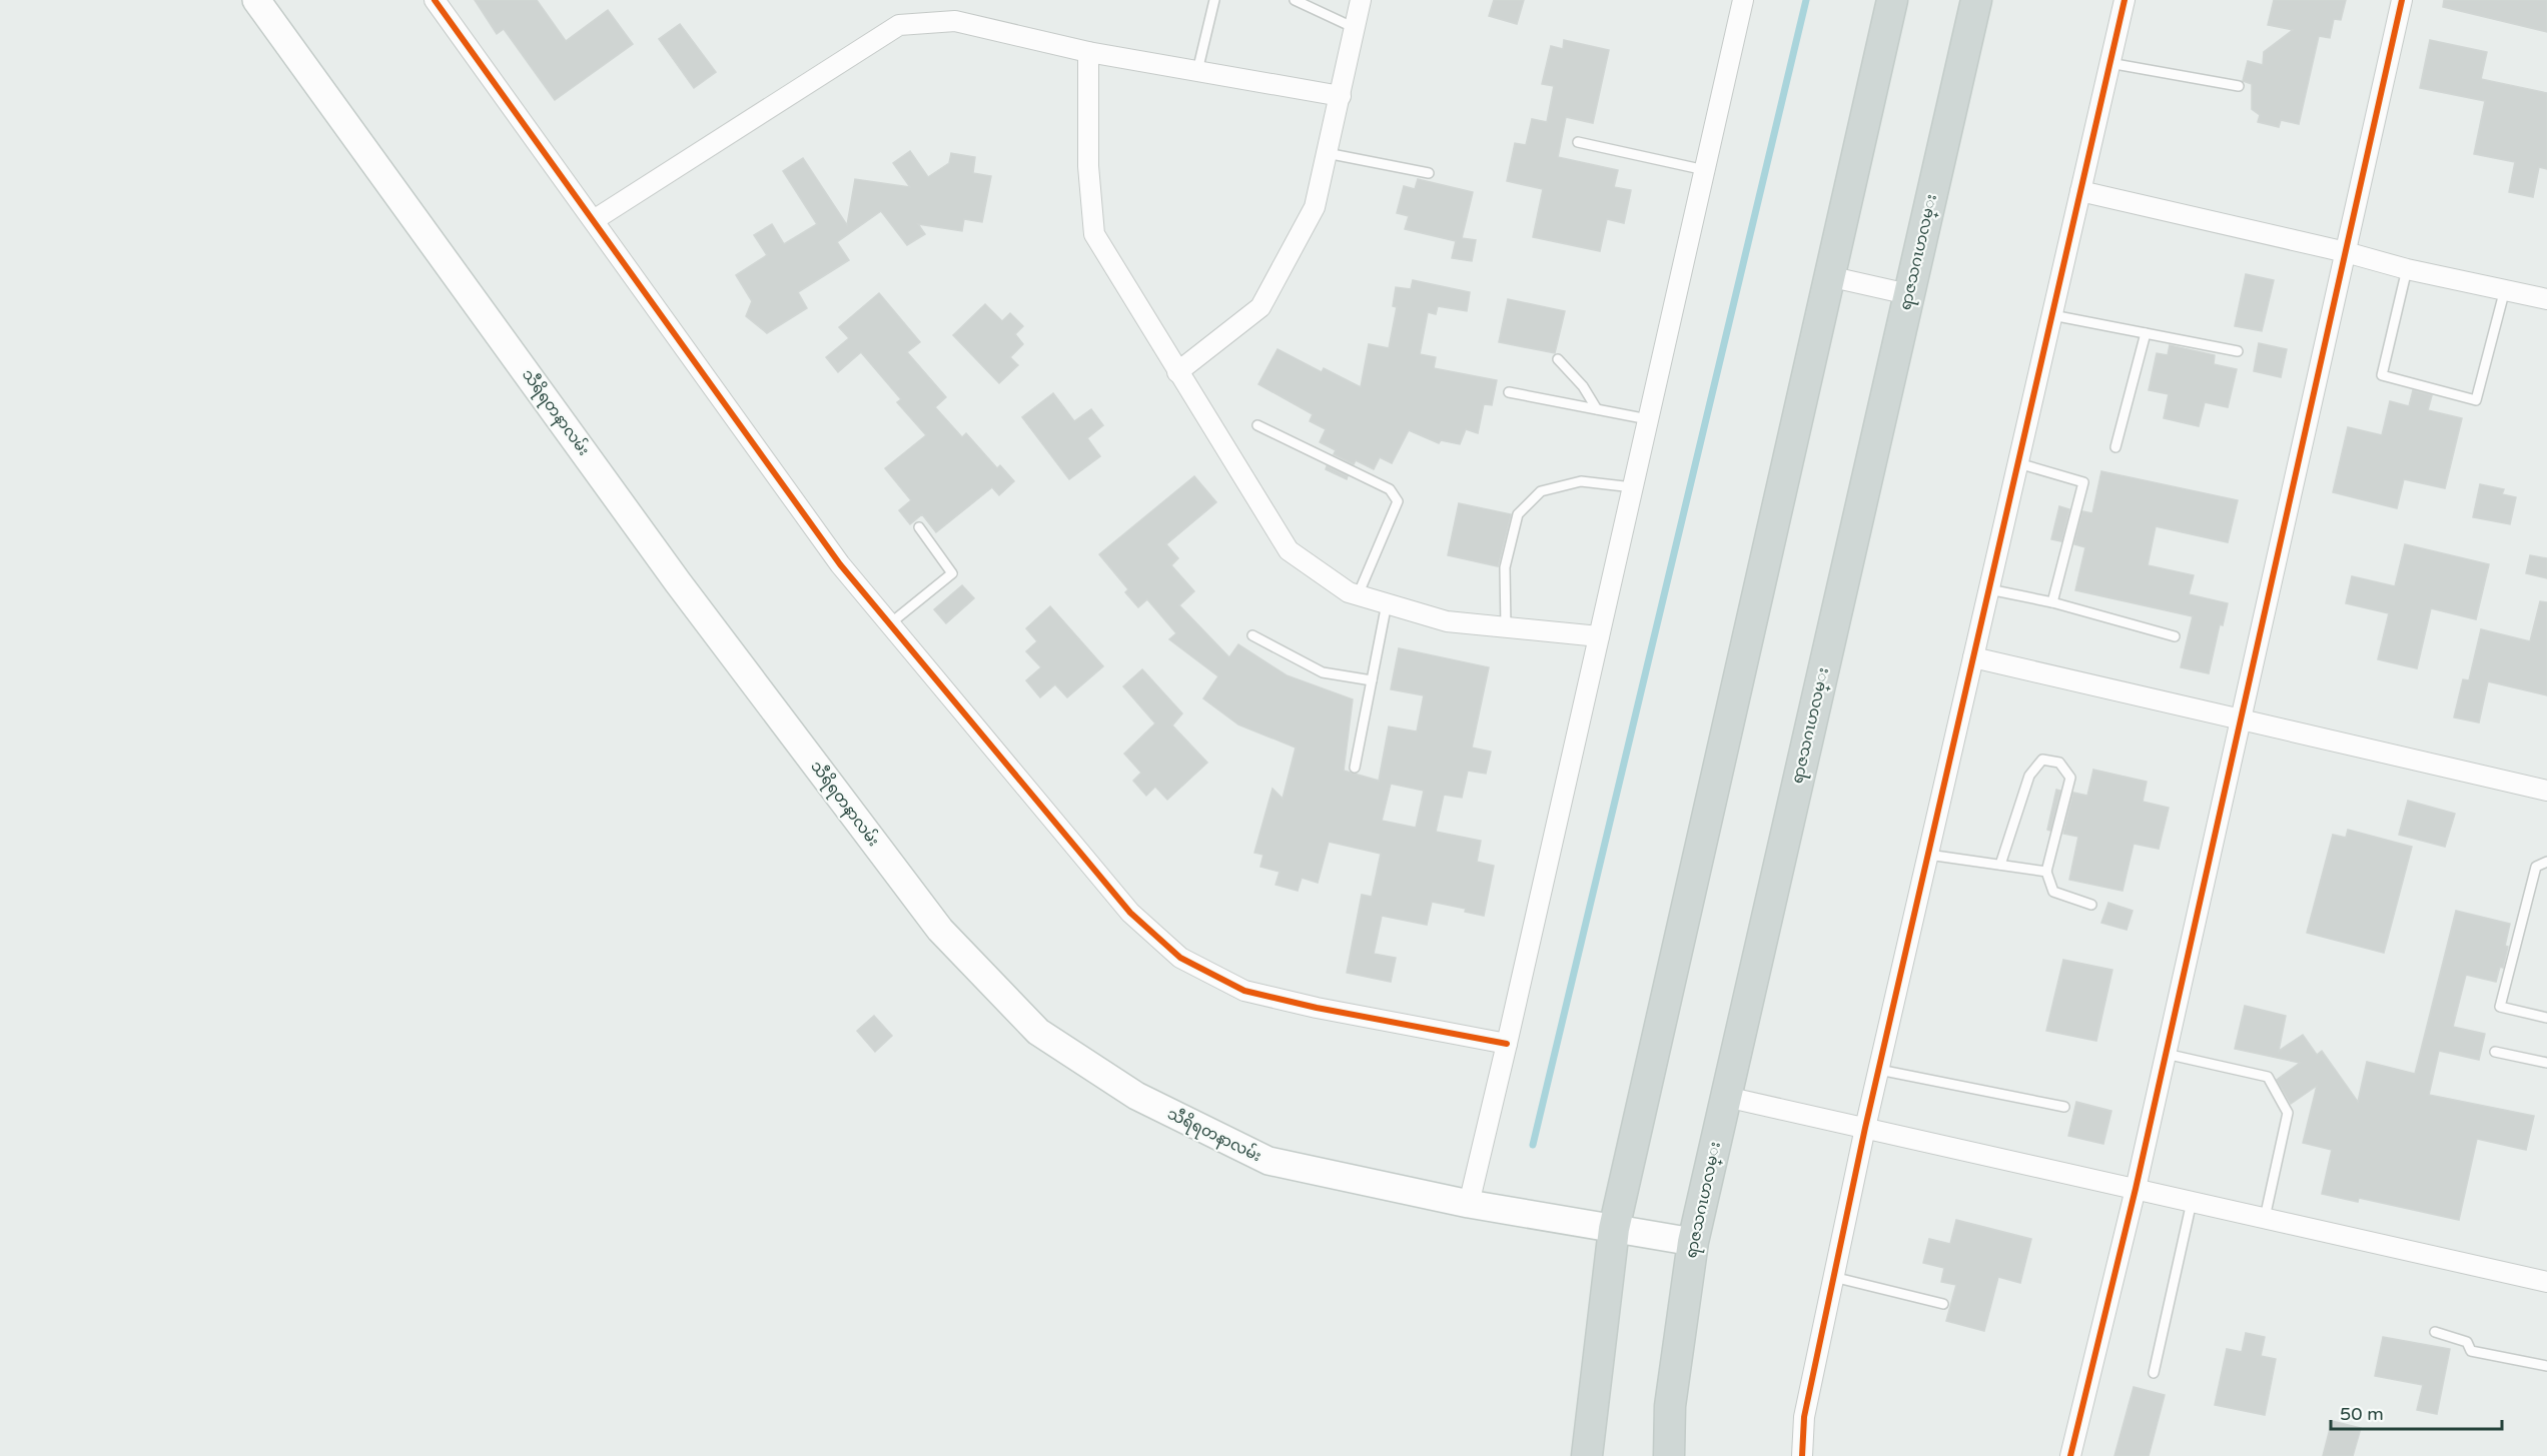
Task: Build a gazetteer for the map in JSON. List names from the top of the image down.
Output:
{
  "streets": {
    "main road": ["ရာဇသဂၤဟလမ္း", "သီရိရတနာလမ်း"]
  },
  "crossings": [
    ["ရာဇသဂၤဟလမ္း", "သီရိရတနာလမ်း"]
  ],
  "scale_bar": "50 m"
}
